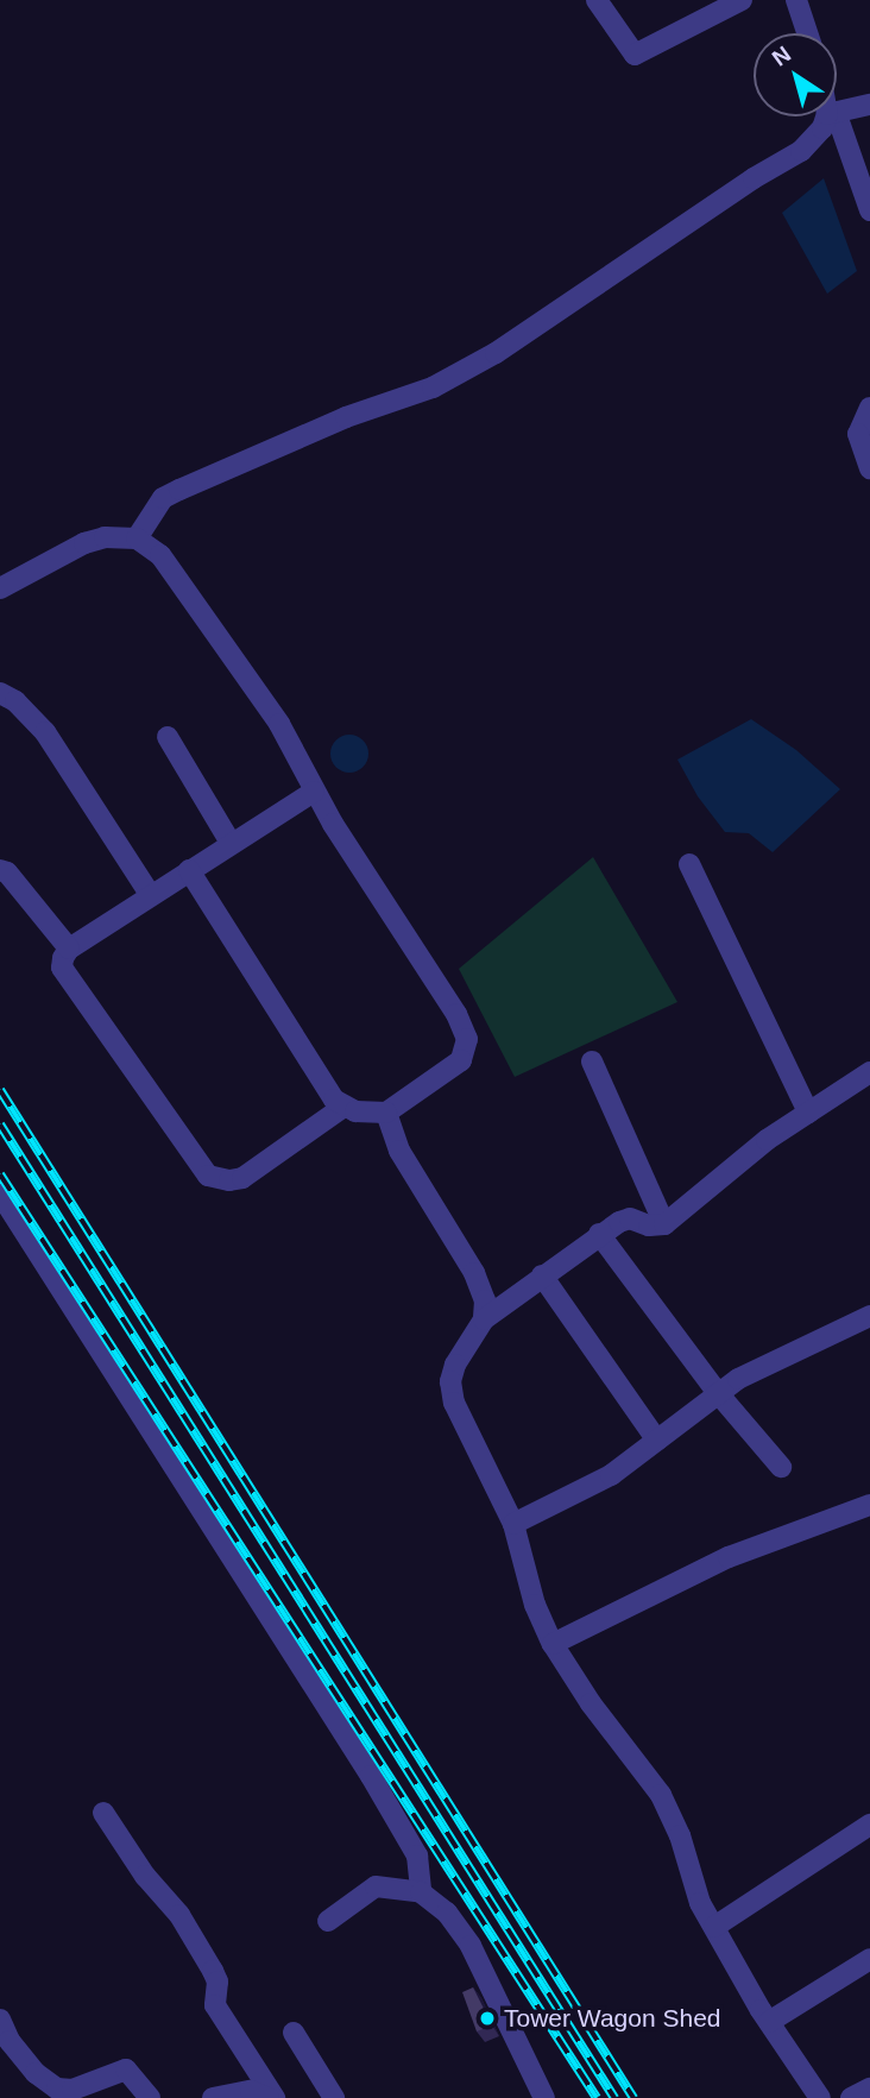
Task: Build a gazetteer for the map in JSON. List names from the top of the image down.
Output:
{
  "places": ["Tower Wagon Shed"],
  "north": "top left"
}
